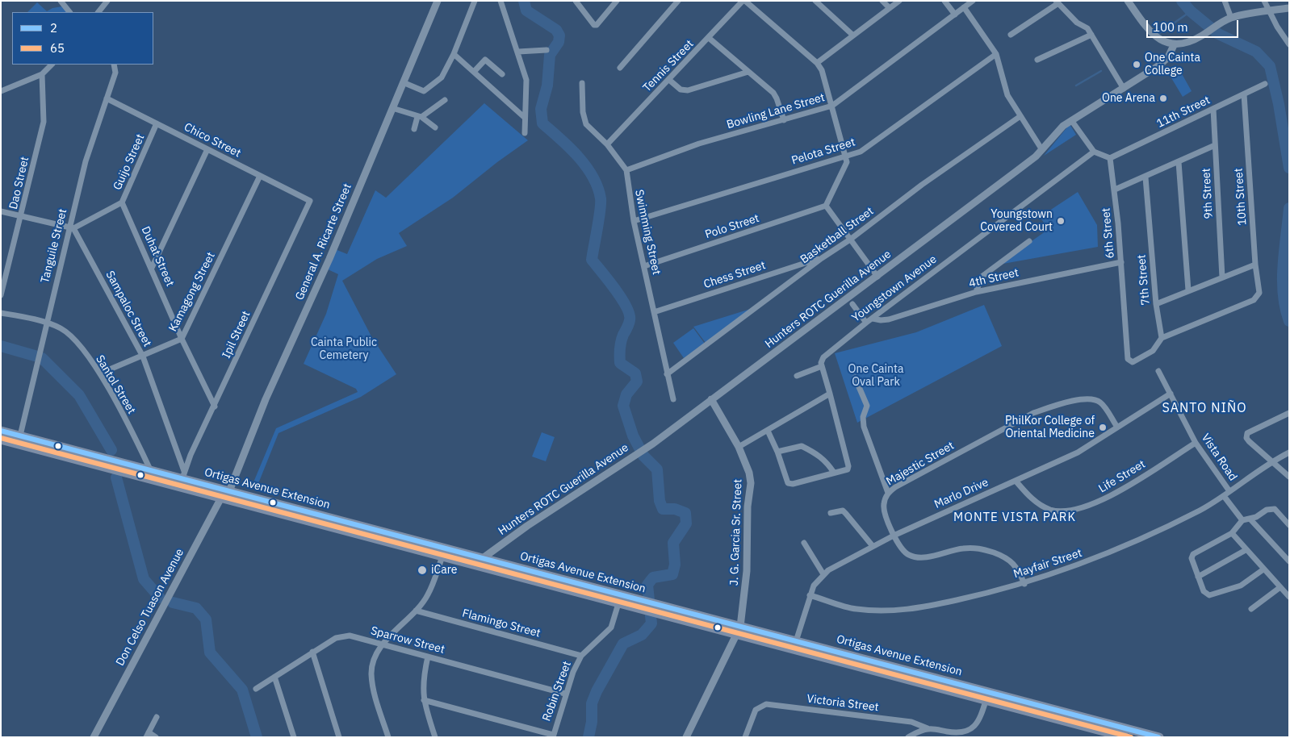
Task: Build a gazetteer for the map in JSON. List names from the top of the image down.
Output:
{
  "streets": {
    "main road": ["Ortigas Avenue Extension"],
    "street": [
      "Tennis Street",
      "Bowling Lane Street",
      "11th Street",
      "Chico Street",
      "Pelota Street",
      "Guijo Street",
      "Dao Street",
      "9th Street",
      "10th Street",
      "Polo Street",
      "Swimming Street",
      "6th Street",
      "Basketball Street",
      "General A. Ricarte Street",
      "Tanguile Street",
      "Duhat Street",
      "Chess Street",
      "4th Street",
      "7th Street",
      "Youngstown Avenue",
      "Kamagong Street",
      "Hunters ROTC Guerilla Avenue",
      "Sampaloc Street",
      "Ipil Street",
      "Santol Street",
      "Vista Road",
      "Majestic Street",
      "Life Street",
      "Marlo Drive",
      "J. G. Garcia Sr. Street",
      "Mayfair Street",
      "Don Celso Tuason Avenue",
      "Flamingo Street",
      "Sparrow Street",
      "Robin Street",
      "Victoria Street"
    ]
  },
  "crossings": [
    ["Tennis Street", "Swimming Street"],
    ["Bowling Lane Street", "Swimming Street"],
    ["11th Street", "9th Street"],
    ["11th Street", "10th Street"],
    ["11th Street", "6th Street"],
    ["Chico Street", "Guijo Street"],
    ["Chico Street", "Tanguile Street"],
    ["Chico Street", "Kamagong Street"],
    ["Chico Street", "Ipil Street"],
    ["Pelota Street", "Swimming Street"],
    ["Guijo Street", "Tanguile Street"],
    ["Guijo Street", "Duhat Street"],
    ["Guijo Street", "Sampaloc Street"],
    ["10th Street", "6th Street"],
    ["10th Street", "7th Street"],
    ["Polo Street", "Swimming Street"],
    ["Swimming Street", "Basketball Street"],
    ["Swimming Street", "Chess Street"],
    ["6th Street", "4th Street"],
    ["6th Street", "7th Street"],
    ["Basketball Street", "Chess Street"],
    ["General A. Ricarte Street", "Ortigas Avenue Extension"],
    ["General A. Ricarte Street", "Don Celso Tuason Avenue"],
    ["Tanguile Street", "Sampaloc Street"],
    ["Tanguile Street", "Santol Street"],
    ["Tanguile Street", "Ortigas Avenue Extension"],
    ["Duhat Street", "Kamagong Street"],
    ["Duhat Street", "Ipil Street"],
    ["4th Street", "Youngstown Avenue"],
    ["Kamagong Street", "Sampaloc Street"],
    ["Kamagong Street", "Santol Street"],
    ["Hunters ROTC Guerilla Avenue", "Ortigas Avenue Extension"],
    ["Hunters ROTC Guerilla Avenue", "J. G. Garcia Sr. Street"],
    ["Sampaloc Street", "Ipil Street"],
    ["Sampaloc Street", "Ortigas Avenue Extension"],
    ["Ipil Street", "Ortigas Avenue Extension"],
    ["Santol Street", "Ortigas Avenue Extension"],
    ["Vista Road", "Life Street"],
    ["Vista Road", "Marlo Drive"],
    ["Vista Road", "Mayfair Street"],
    ["Majestic Street", "Marlo Drive"],
    ["Majestic Street", "Mayfair Street"],
    ["Life Street", "Marlo Drive"],
    ["Ortigas Avenue Extension", "Marlo Drive"],
    ["Ortigas Avenue Extension", "J. G. Garcia Sr. Street"],
    ["Ortigas Avenue Extension", "Don Celso Tuason Avenue"],
    ["Ortigas Avenue Extension", "Robin Street"],
    ["Ortigas Avenue Extension", "Victoria Street"],
    ["Marlo Drive", "Mayfair Street"],
    ["Flamingo Street", "Robin Street"],
    ["Sparrow Street", "Robin Street"]
  ],
  "districts": ["SANTO NIÑO", "MONTE VISTA PARK"],
  "parks": ["Cainta Public Cemetery", "One Cainta Oval Park"],
  "places": [
    "One Cainta College",
    "One Arena",
    "Youngstown Covered Court",
    "PhilKor College of Oriental Medicine",
    "iCare"
  ],
  "lines": ["transit line 2", "transit line 65"],
  "legend": ["2", "65"],
  "scale_bar": "100 m"
}
